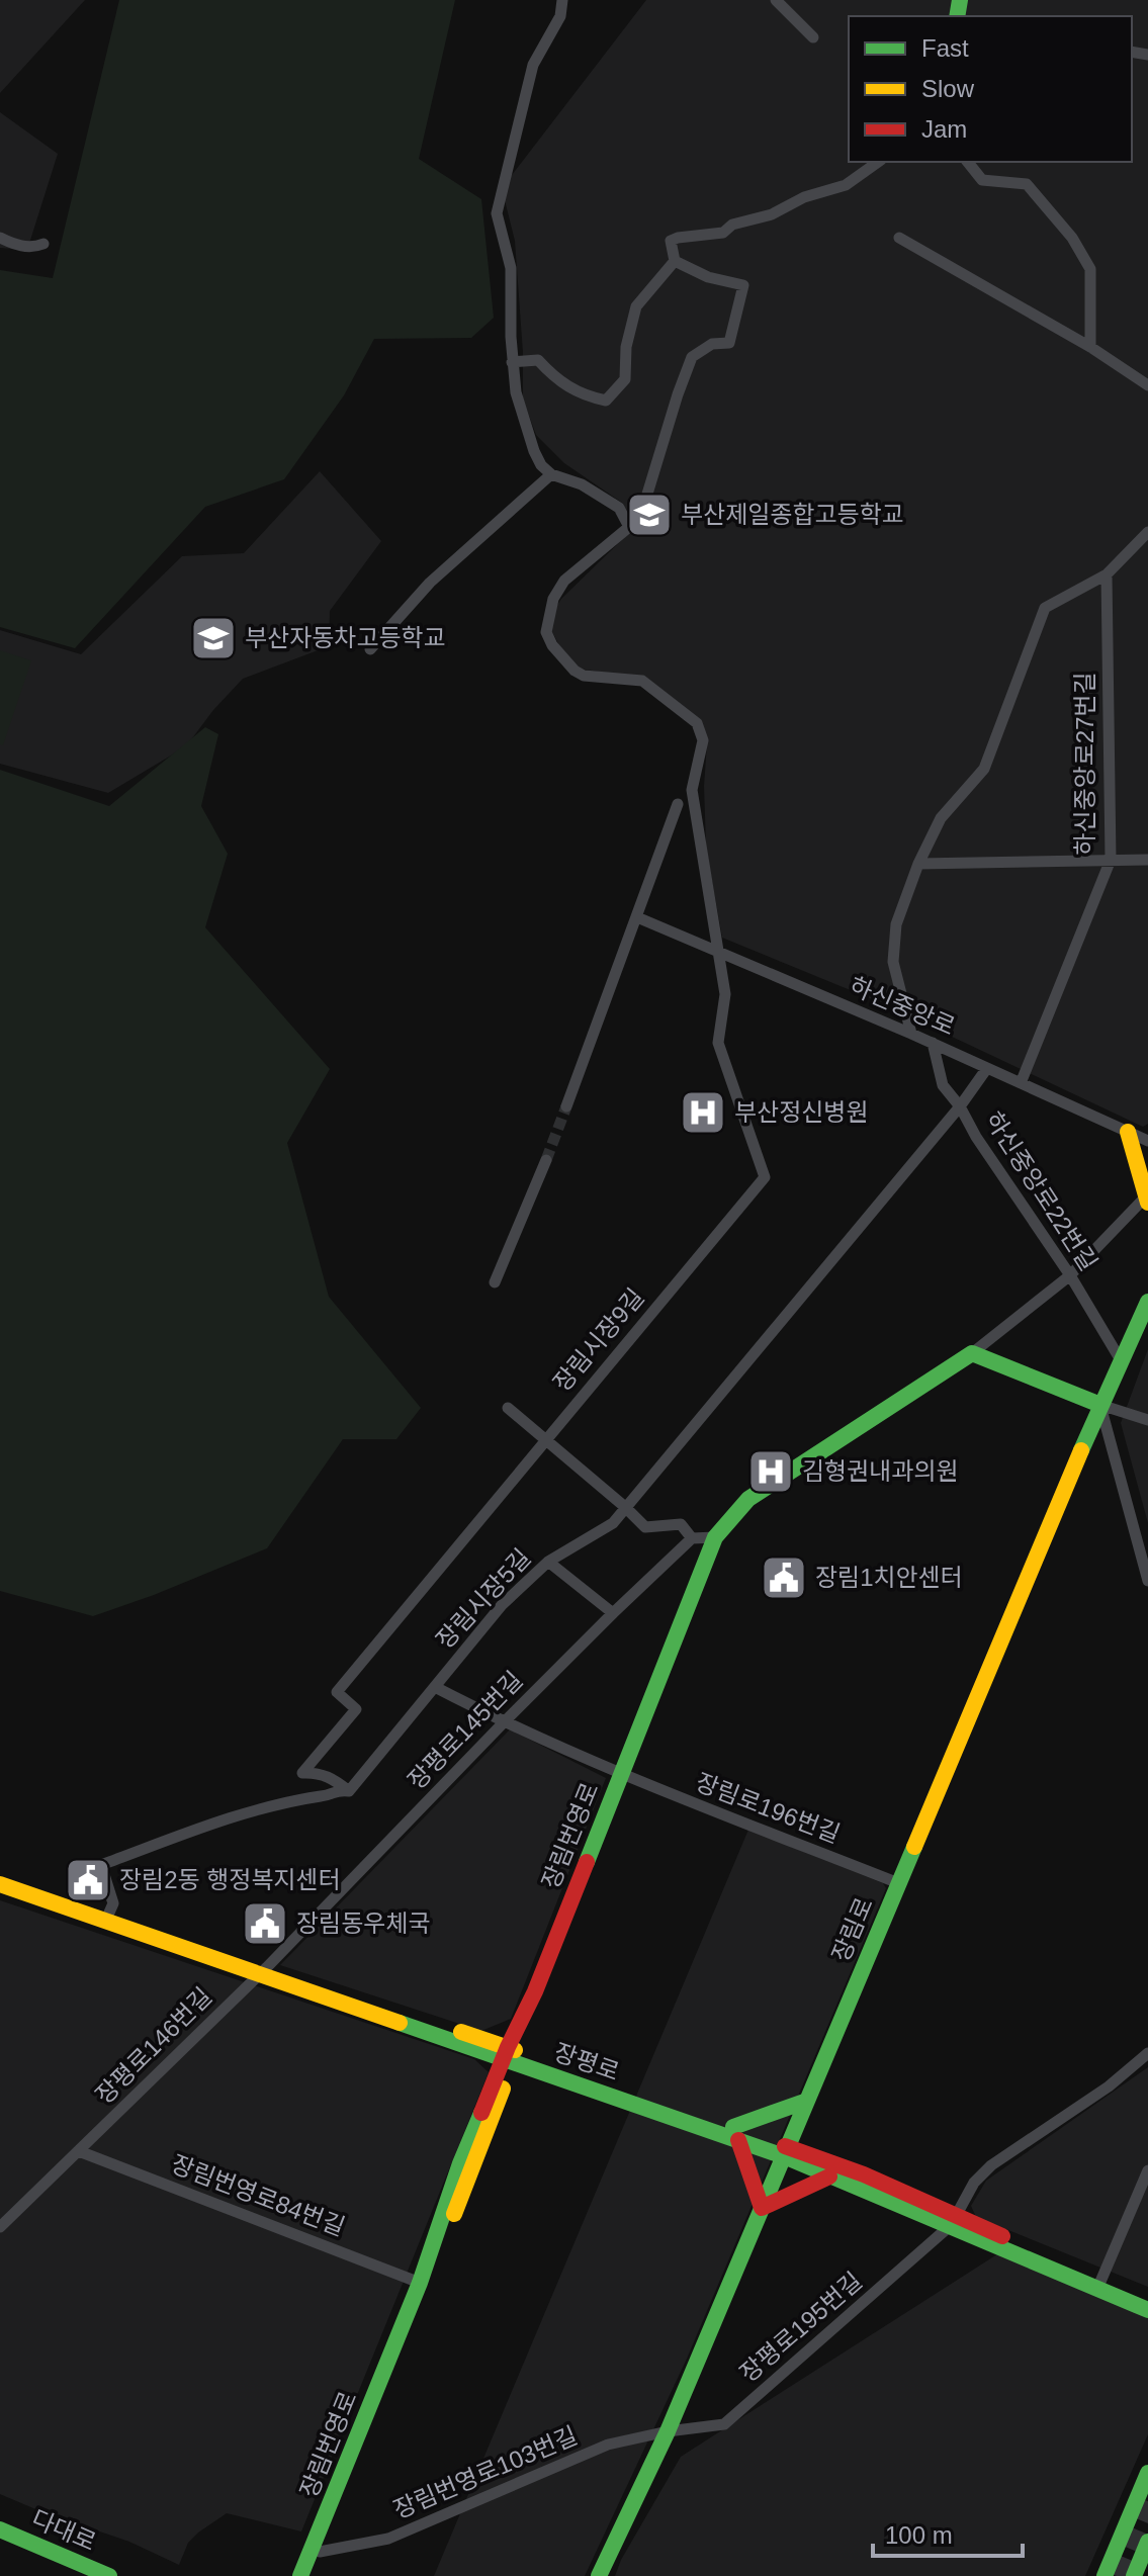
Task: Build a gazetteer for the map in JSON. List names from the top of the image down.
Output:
{
  "streets": {
    "street": [
      "하신중앙로27번길",
      "하신중앙로",
      "하신중앙로22번길",
      "장림시장9길",
      "장림시장5길",
      "장평로145번길",
      "장림로196번길",
      "장림번영로",
      "장림로",
      "장평로146번길",
      "장평로",
      "장림번영로84번길",
      "장평로195번길",
      "장림번영로103번길",
      "다대로"
    ]
  },
  "crossings": [
    ["하신중앙로27번길", "하신중앙로"],
    ["하신중앙로", "하신중앙로22번길"],
    ["하신중앙로", "장림시장9길"],
    ["하신중앙로", "장림시장5길"],
    ["하신중앙로22번길", "장림시장5길"],
    ["하신중앙로22번길", "장림로"],
    ["장림시장9길", "장림시장5길"],
    ["장림시장5길", "장림로196번길"],
    ["장평로145번길", "장림로196번길"],
    ["장평로145번길", "장평로146번길"],
    ["장평로145번길", "장평로"],
    ["장림로196번길", "장림번영로"],
    ["장림로196번길", "장림로"],
    ["장림번영로", "장평로"],
    ["장림번영로", "장림번영로84번길"],
    ["장림번영로", "장림번영로103번길"],
    ["장림로", "장평로"],
    ["장림로", "장평로195번길"],
    ["장림로", "장림번영로103번길"],
    ["장평로146번길", "장평로"],
    ["장평로146번길", "장림번영로84번길"],
    ["장평로", "장평로195번길"],
    ["장평로195번길", "장림번영로103번길"]
  ],
  "places": {
    "school or university": ["부산제일종합고등학교", "부산자동차고등학교"],
    "hospital": ["부산정신병원", "김형권내과의원"],
    "public building": ["장림1치안센터", "장림2동 행정복지센터", "장림동우체국"]
  },
  "legend": ["Fast", "Slow", "Jam"],
  "scale_bar": "100 m"
}
